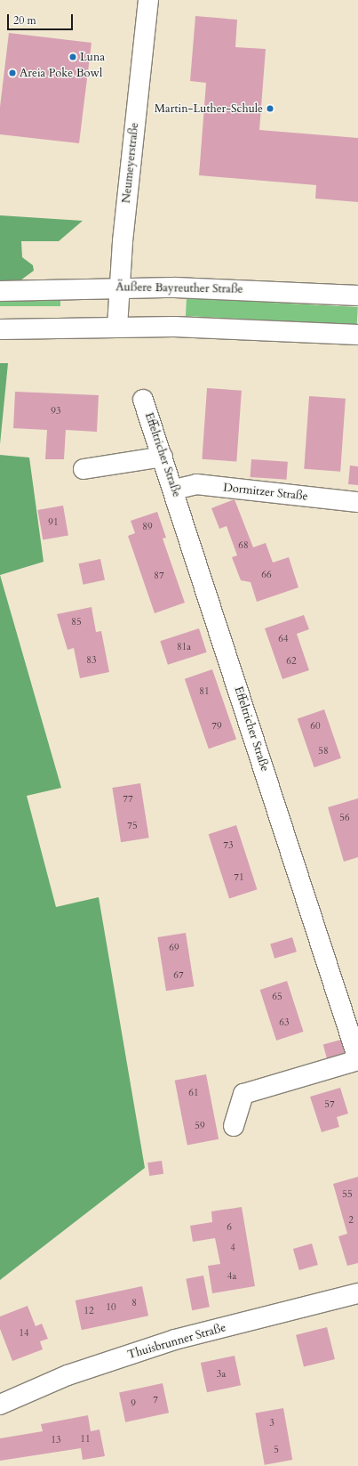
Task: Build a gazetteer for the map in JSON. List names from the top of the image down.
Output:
{
  "streets": {
    "street": [
      "Neumeyerstraße",
      "Äußere Bayreuther Straße",
      "Effeltricher Straße",
      "Dormitzer Straße",
      "Thuisbrunner Straße"
    ]
  },
  "crossings": [
    ["Neumeyerstraße", "Äußere Bayreuther Straße"],
    ["Effeltricher Straße", "Dormitzer Straße"]
  ],
  "places": ["Luna", "Areia Poke Bowl", "Martin-Luther-Schule"],
  "house_numbers": [
    "93",
    "91",
    "89",
    "68",
    "66",
    "87",
    "85",
    "64",
    "81a",
    "83",
    "62",
    "81",
    "79",
    "60",
    "58",
    "77",
    "56",
    "75",
    "73",
    "71",
    "69",
    "67",
    "65",
    "63",
    "61",
    "57",
    "59",
    "55",
    "2",
    "6",
    "4",
    "4a",
    "8",
    "10",
    "12",
    "14",
    "3a",
    "7",
    "9",
    "3",
    "11",
    "13",
    "5"
  ],
  "scale_bar": "20 m"
}
